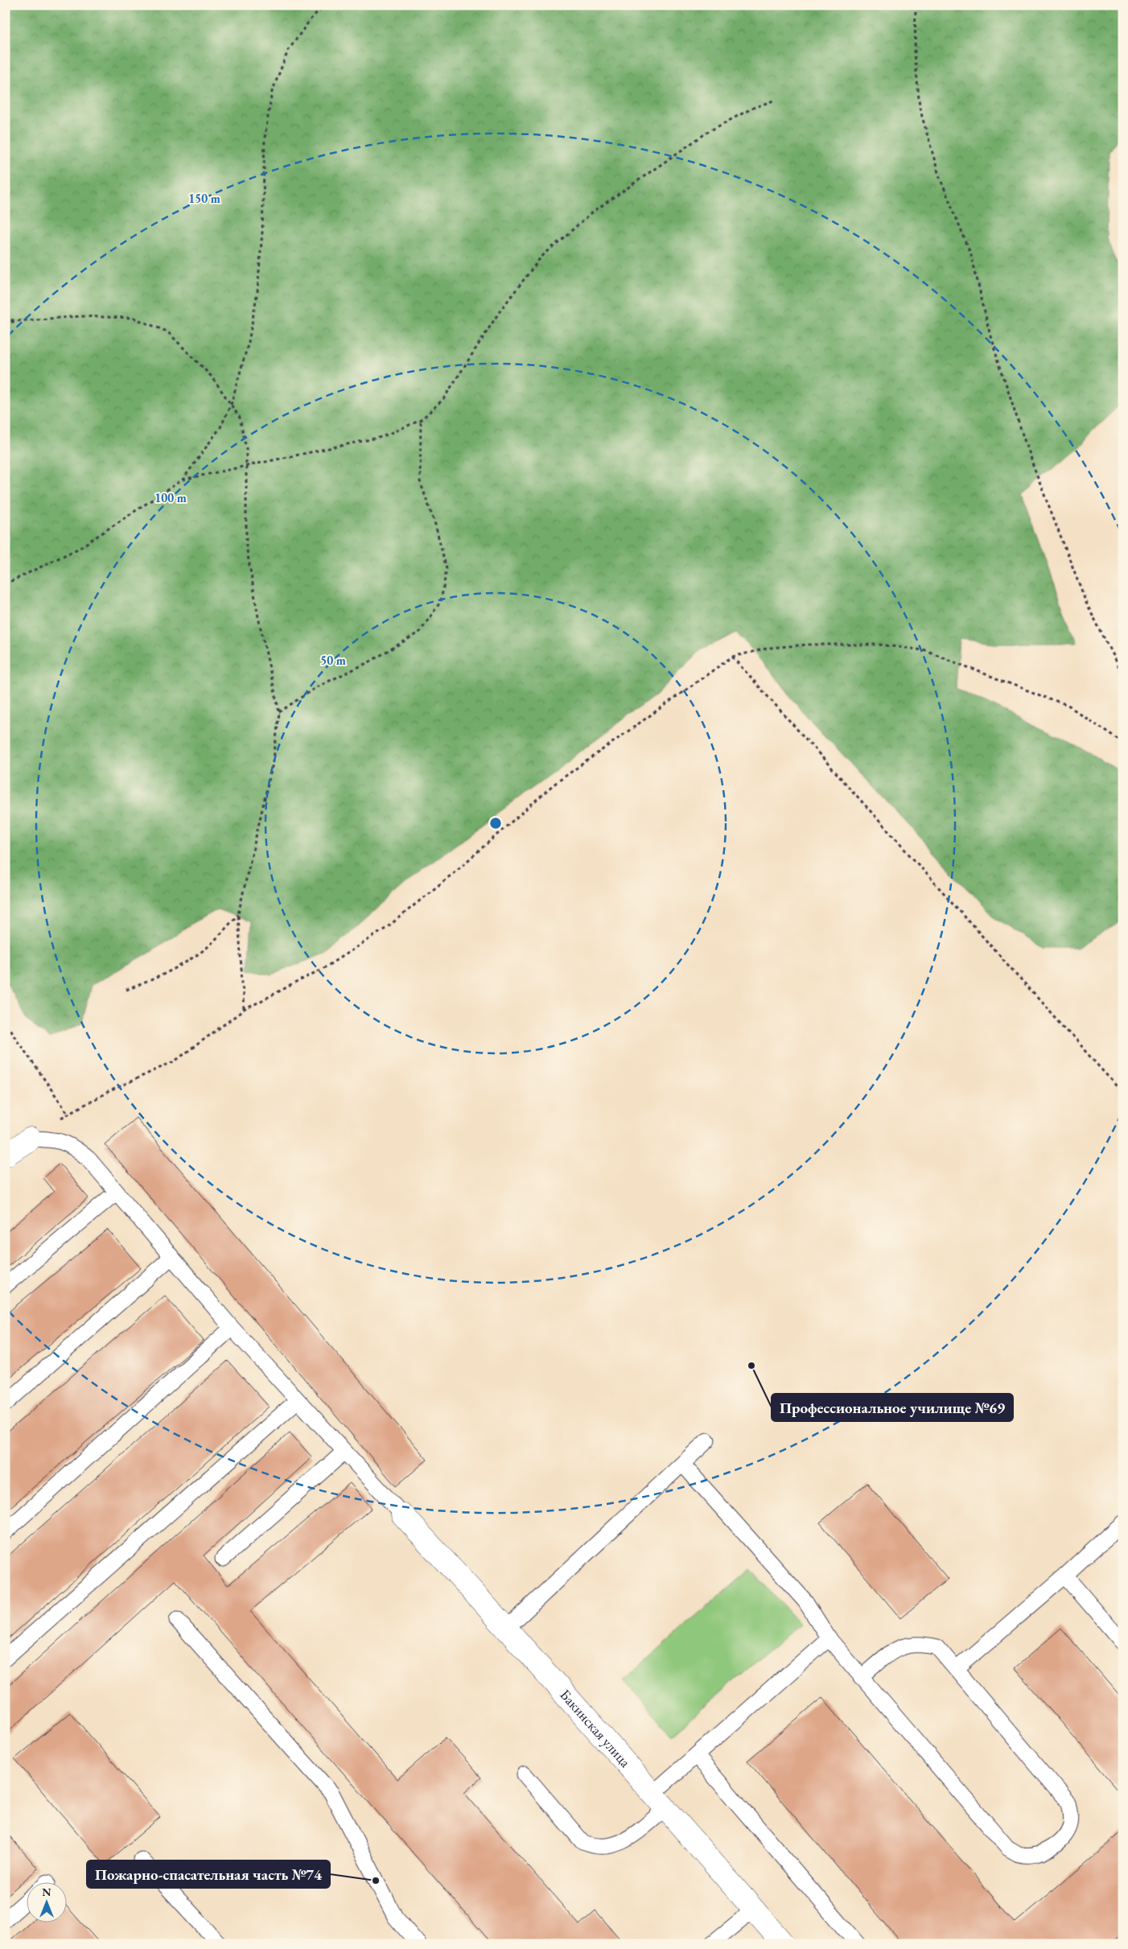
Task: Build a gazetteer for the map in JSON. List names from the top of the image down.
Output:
{
  "streets": {
    "street": ["Бакинская улица"]
  },
  "places": ["Профессиональное училище №69", "Пожарно-спасательная часть №74"],
  "north": "top",
  "rings": ["150 m", "100 m", "50 m"]
}
